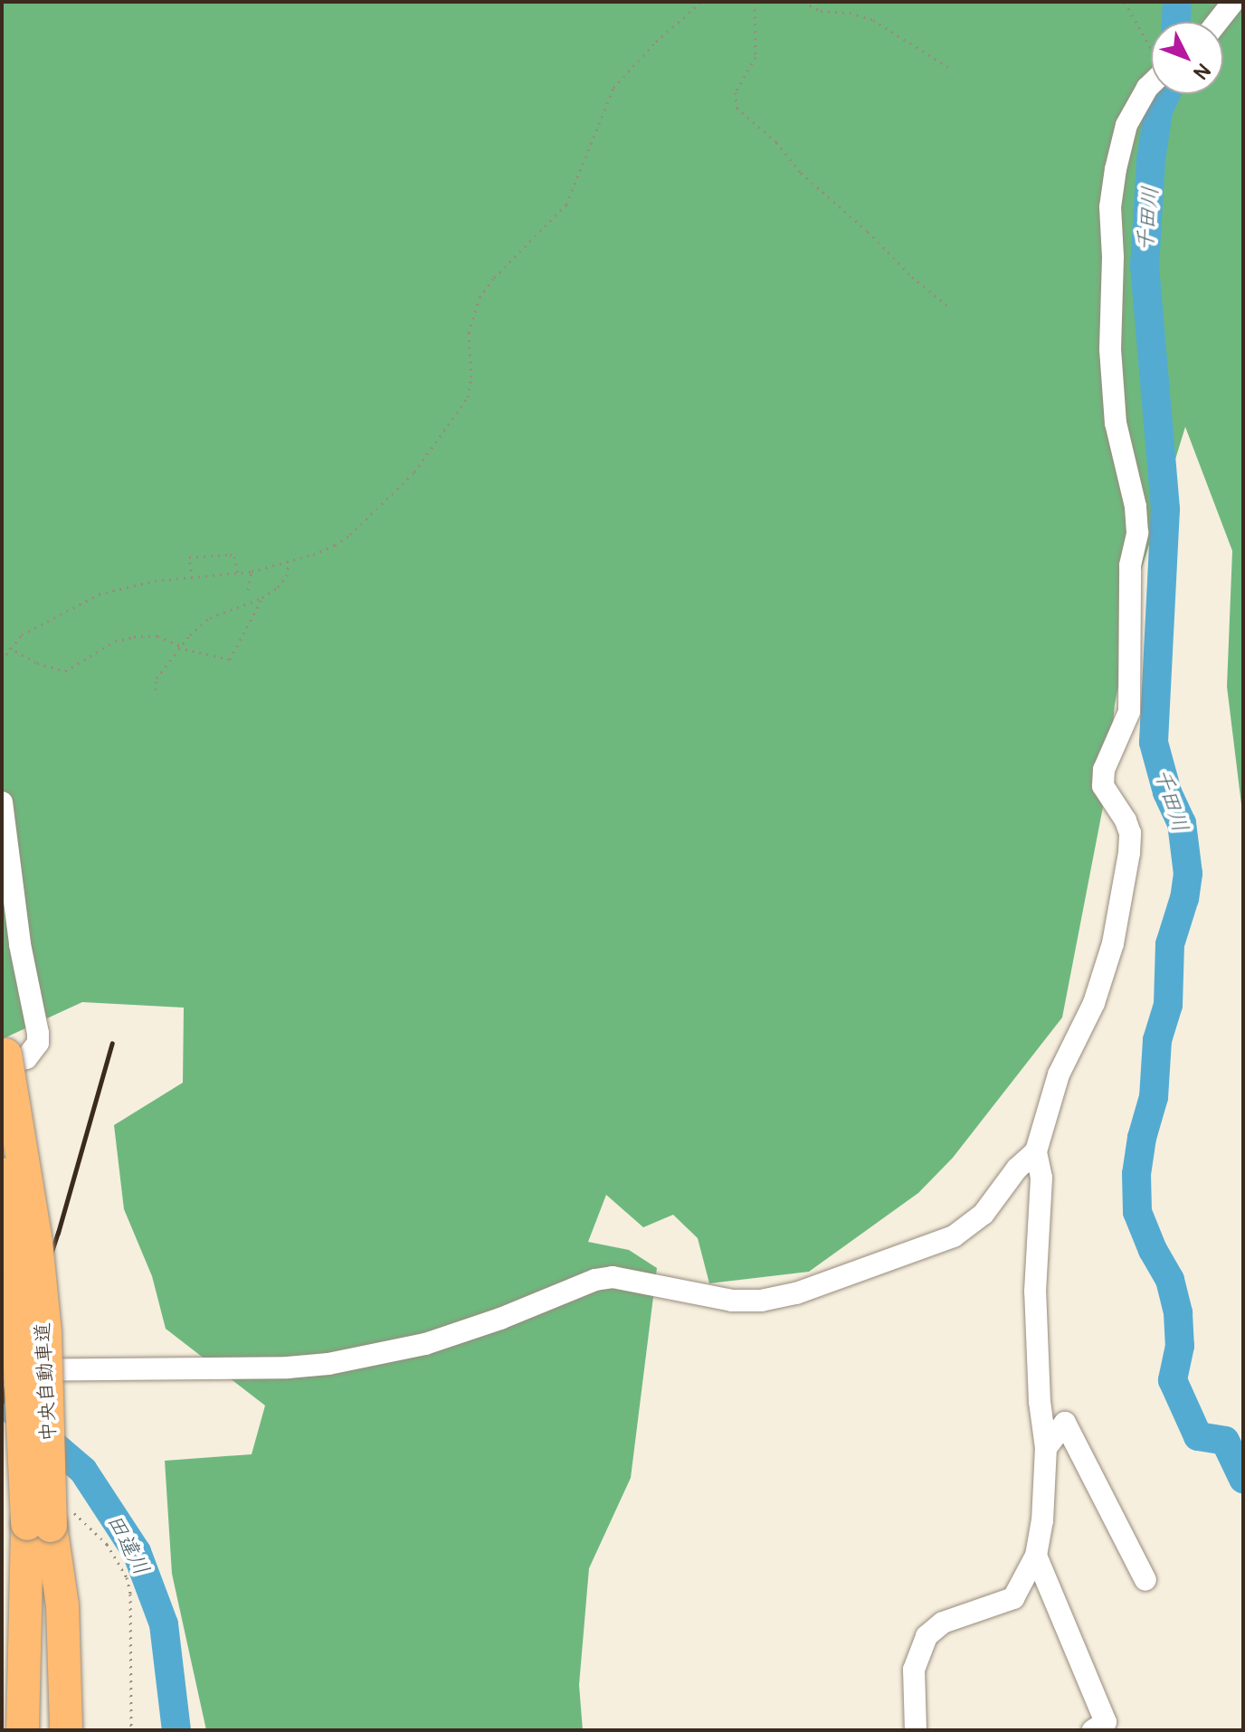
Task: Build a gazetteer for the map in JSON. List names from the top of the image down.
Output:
{
  "streets": {
    "highway": ["中央自動車道"]
  },
  "water": ["千田川", "田違川"],
  "north": "bottom right"
}
